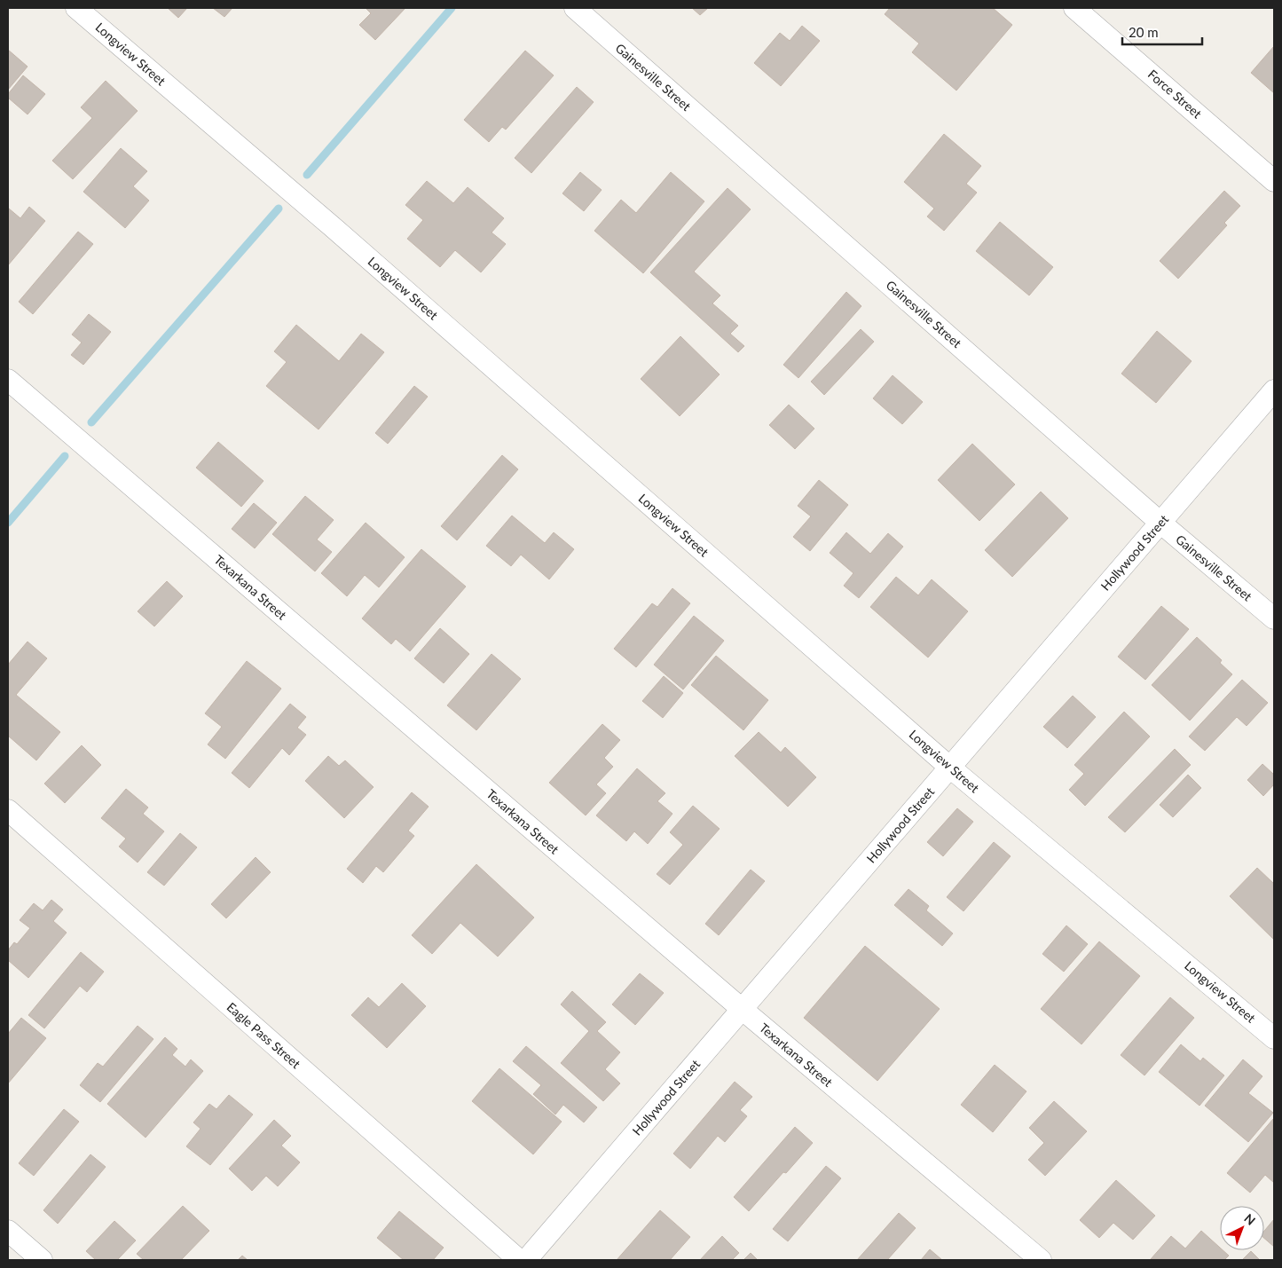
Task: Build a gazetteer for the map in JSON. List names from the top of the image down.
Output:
{
  "streets": {
    "street": [
      "Longview Street",
      "Gainesville Street",
      "Force Street",
      "Hollywood Street",
      "Texarkana Street",
      "Eagle Pass Street"
    ]
  },
  "crossings": [
    ["Longview Street", "Hollywood Street"],
    ["Gainesville Street", "Hollywood Street"],
    ["Hollywood Street", "Texarkana Street"]
  ],
  "scale_bar": "20 m",
  "north": "top right"
}
